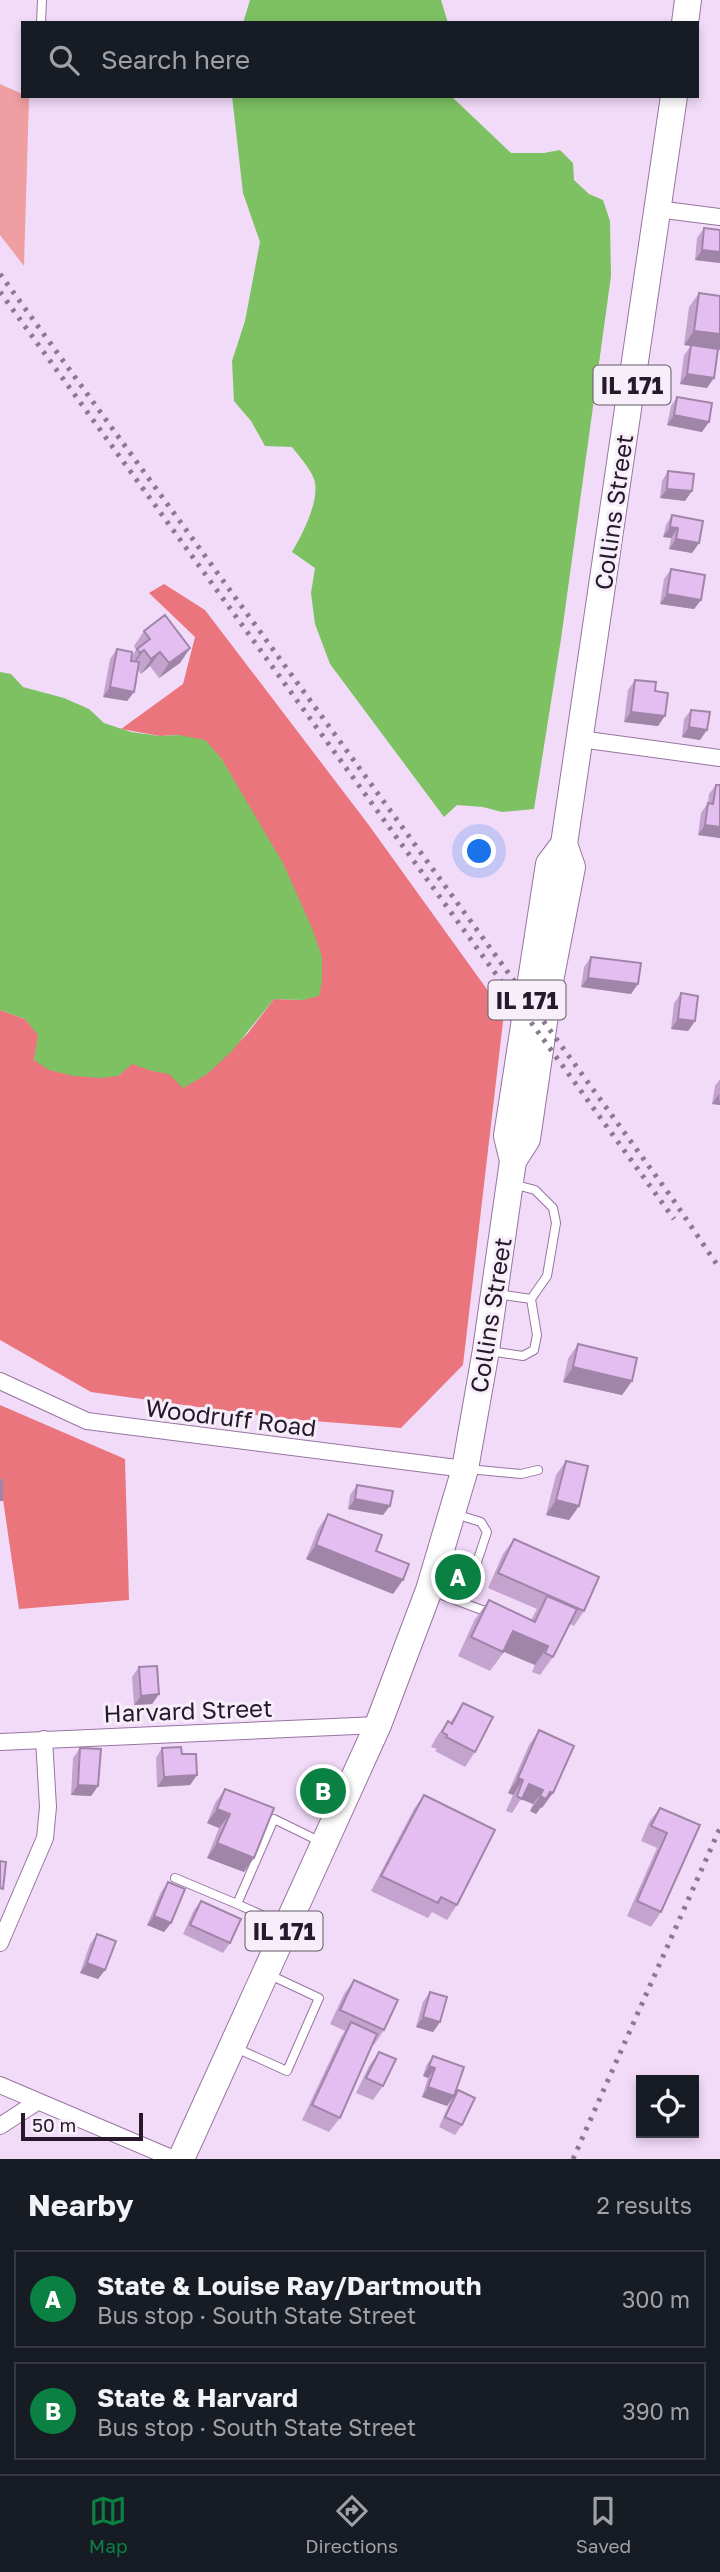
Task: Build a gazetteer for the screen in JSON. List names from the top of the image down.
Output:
{
  "streets": {
    "main road": ["IL 171", "Collins Street"],
    "street": ["Woodruff Road", "Harvard Street"]
  },
  "crossings": [
    ["IL 171", "Collins Street"],
    ["IL 171", "Woodruff Road"],
    ["IL 171", "Harvard Street"],
    ["Collins Street", "Woodruff Road"]
  ],
  "scale_bar": "50 m",
  "page": {
    "search": "Search here",
    "pins": ["A", "B"],
    "scale": "50 m",
    "heading": ["Nearby", "2 results"],
    "list": [
      {
        "mark": "A",
        "name": "State & Louise Ray/Dartmouth",
        "note": "Bus stop · South State Street",
        "value": "300 m"
      },
      {
        "mark": "B",
        "name": "State & Harvard",
        "note": "Bus stop · South State Street",
        "value": "390 m"
      }
    ],
    "nav": ["Map", "Directions", "Saved"]
  }
}
